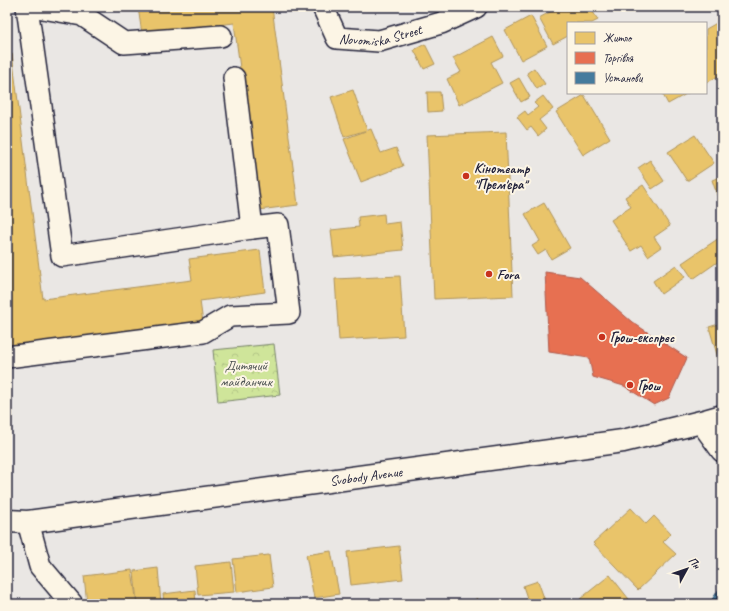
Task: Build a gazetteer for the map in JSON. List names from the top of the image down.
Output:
{
  "streets": {
    "main road": ["Svobody Avenue"],
    "street": ["Novomiska Street"]
  },
  "parks": ["Дитячий майданчик"],
  "places": [
    "Кінотеатр \"Прем'єра\"",
    "Fora",
    "Грош-експрес",
    "Грош"
  ],
  "legend": ["Житло", "Торгівля", "Установи"],
  "north": "top right"
}
